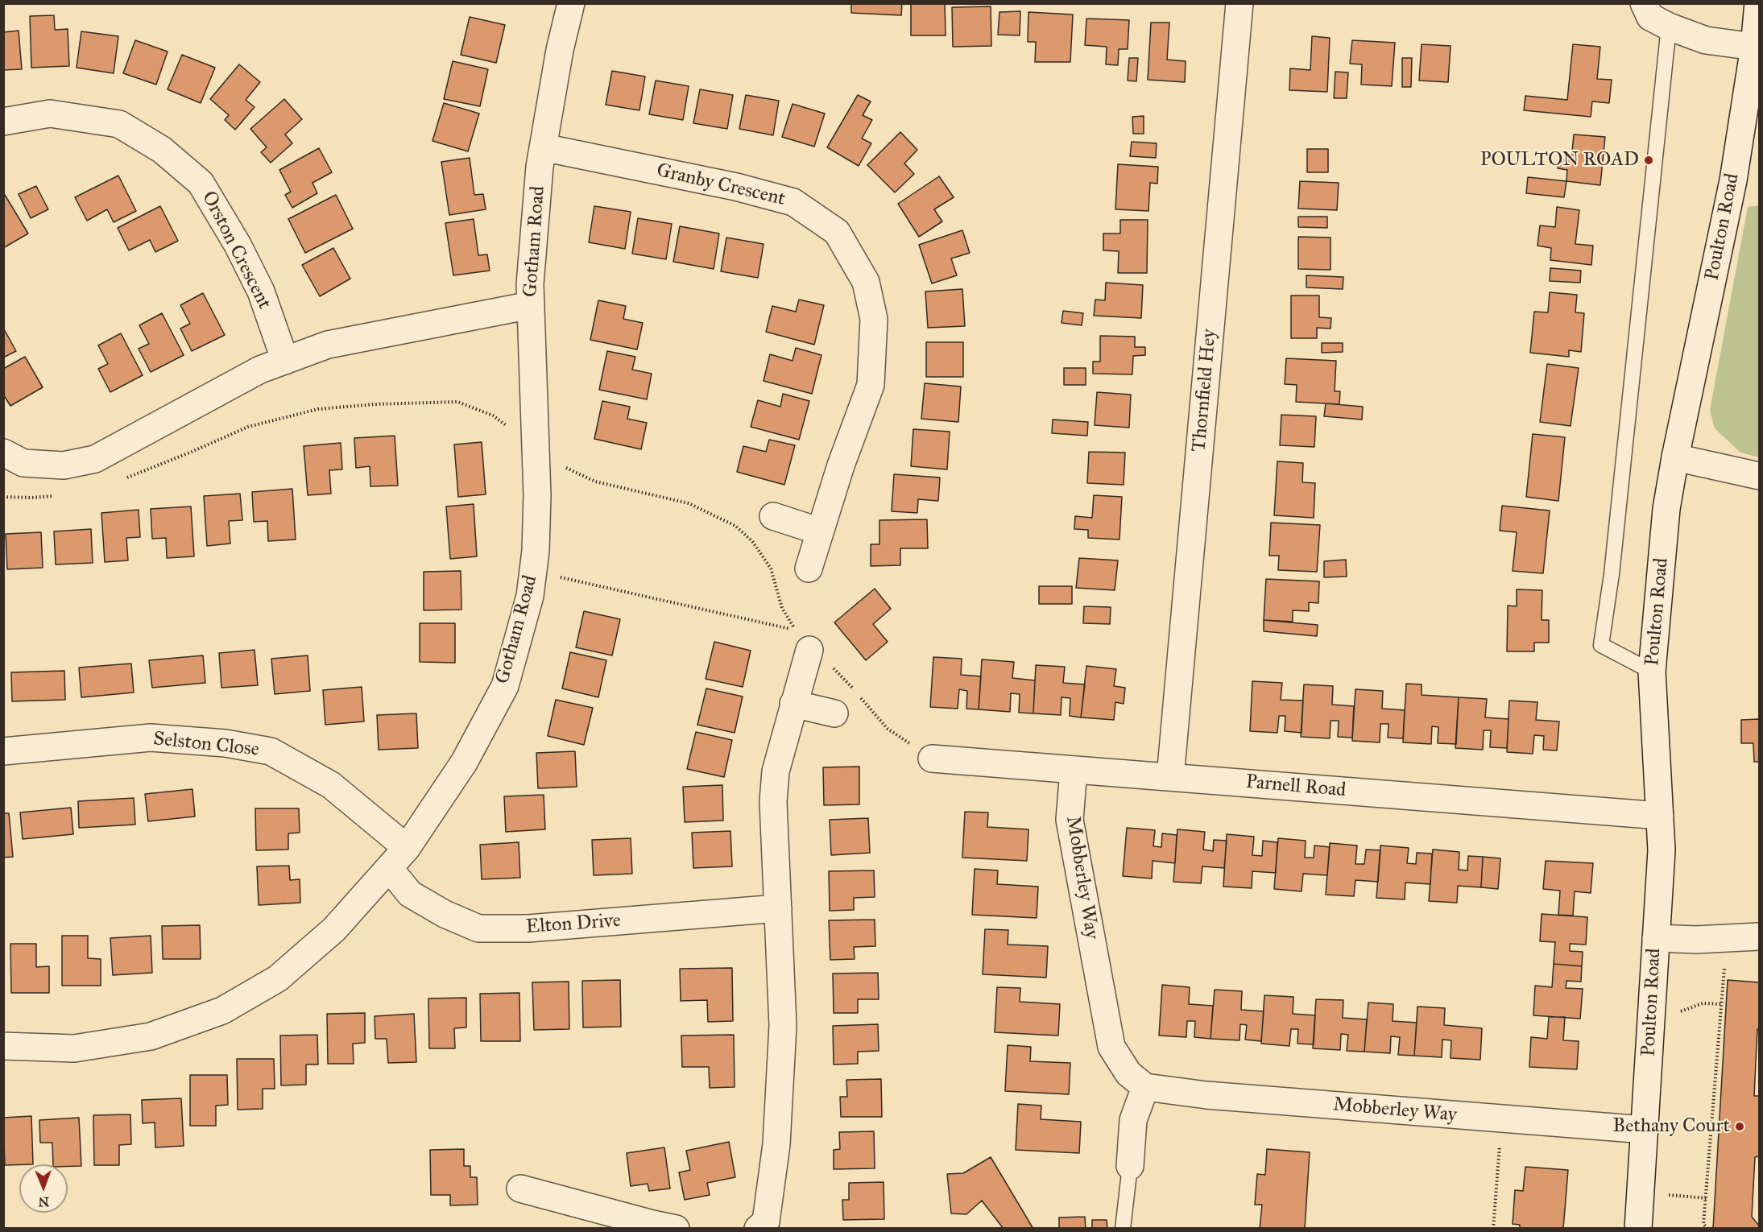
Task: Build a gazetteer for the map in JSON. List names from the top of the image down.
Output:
{
  "streets": {
    "street": [
      "Granby Crescent",
      "Poulton Road",
      "Gotham Road",
      "Orston Crescent",
      "Thornfield Hey",
      "Selston Close",
      "Parnell Road",
      "Mobberley Way",
      "Elton Drive"
    ]
  },
  "crossings": [
    ["Granby Crescent", "Gotham Road"],
    ["Poulton Road", "Parnell Road"],
    ["Poulton Road", "Mobberley Way"],
    ["Gotham Road", "Selston Close"],
    ["Gotham Road", "Elton Drive"],
    ["Thornfield Hey", "Parnell Road"],
    ["Parnell Road", "Mobberley Way"]
  ],
  "places": ["POULTON ROAD", "Bethany Court"],
  "north": "bottom"
}
